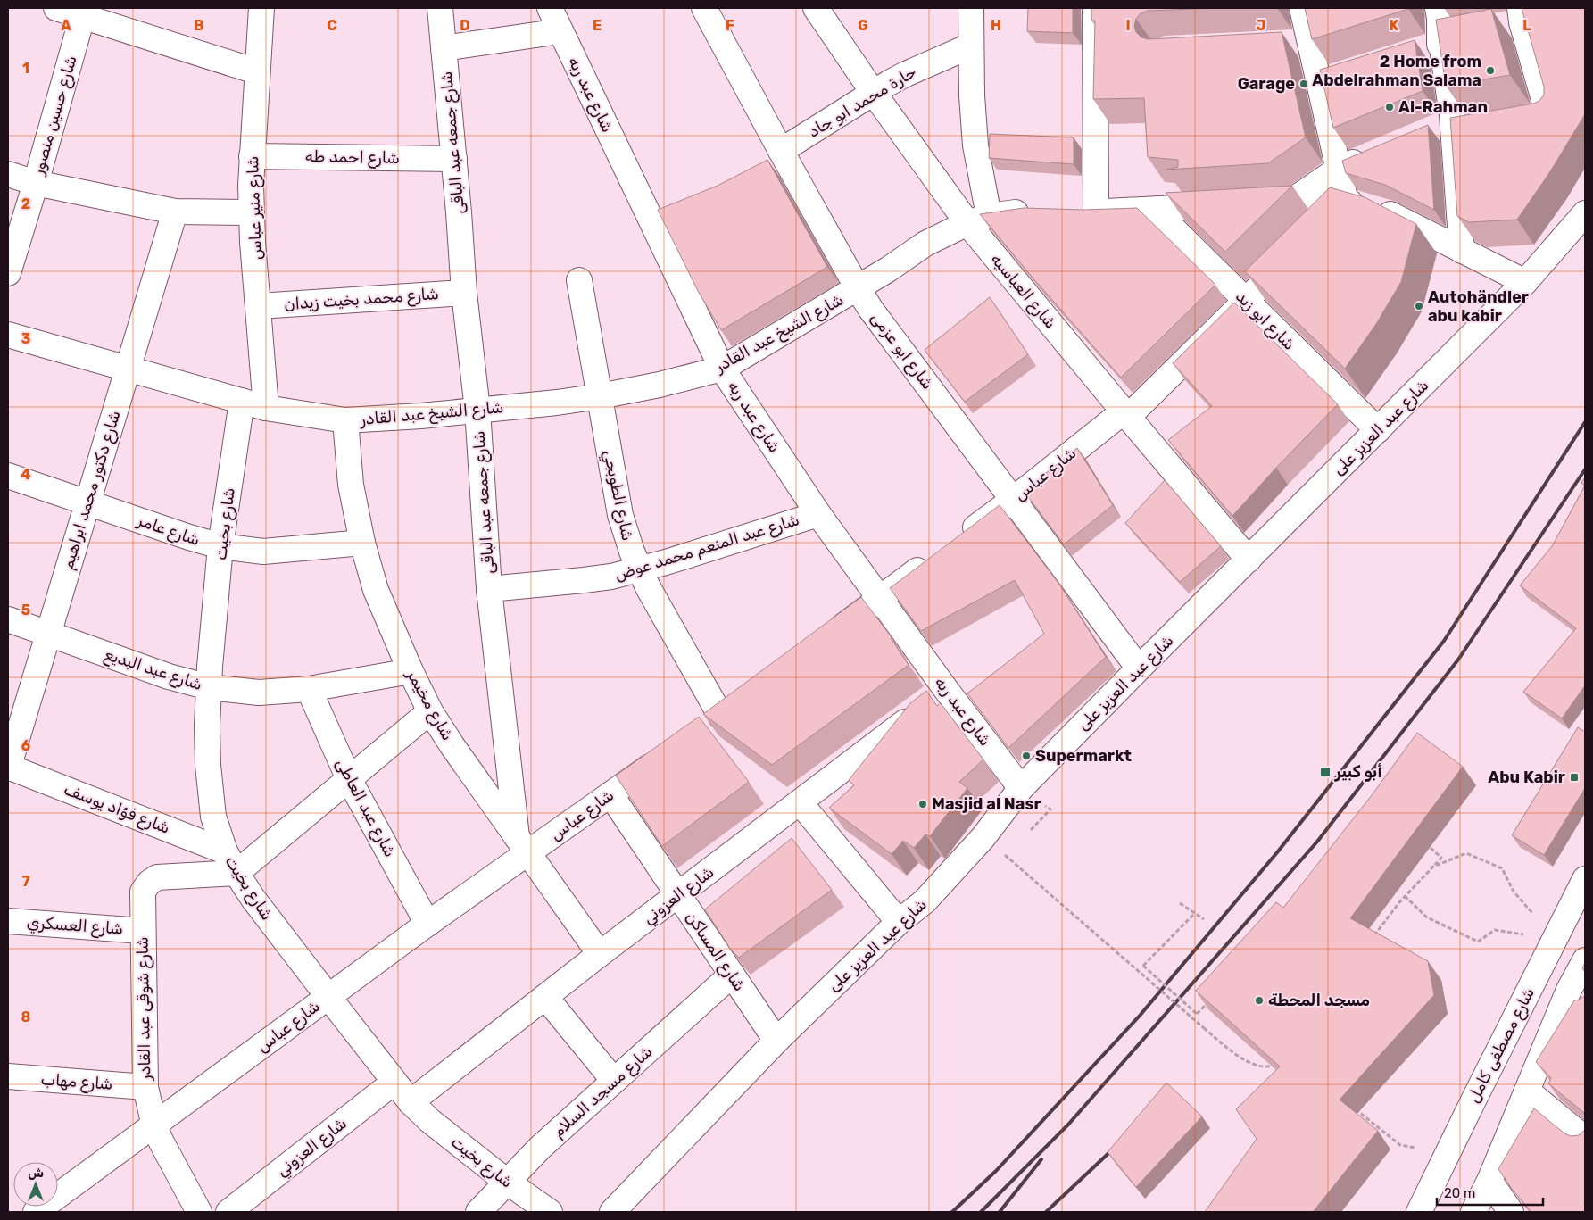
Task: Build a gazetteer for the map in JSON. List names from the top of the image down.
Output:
{
  "streets": {
    "street": [
      "شارع عبد ربه",
      "حارة محمد ابو جاد",
      "شارع حسين منصور",
      "شارع جمعه عبد الباقى",
      "شارع احمد طه",
      "شارع منير عباس",
      "شارع العباسيه",
      "شارع محمد بخيت زيدان",
      "شارع ابو زيد",
      "شارع الشيخ عبد القادر",
      "شارع ابو عزمى",
      "شارع عبد العزيز على",
      "شارع عباس",
      "شارع دكتور محمد ابراهيم",
      "شارع الطوبجي",
      "شارع بخيت",
      "شارع عامر",
      "شارع عبد المنعم محمد عوض",
      "شارع عبد البديع",
      "شارع مخيمر",
      "شارع عبد العاطى",
      "شارع فؤاد يوسف",
      "شارع العزوني",
      "شارع العسكري",
      "شارع المساكن",
      "شارع شوقى عبد القادر",
      "شارع مصطفى كامل",
      "شارع مهاب",
      "شارع مسجد السلام"
    ]
  },
  "crossings": [
    ["شارع عبد ربه", "شارع الشيخ عبد القادر"],
    ["شارع عبد ربه", "شارع عبد العزيز على"],
    ["شارع عبد ربه", "شارع عبد المنعم محمد عوض"],
    ["شارع عبد ربه", "شارع العزوني"],
    ["حارة محمد ابو جاد", "شارع العباسيه"],
    ["حارة محمد ابو جاد", "شارع ابو عزمى"],
    ["شارع جمعه عبد الباقى", "شارع احمد طه"],
    ["شارع جمعه عبد الباقى", "شارع محمد بخيت زيدان"],
    ["شارع جمعه عبد الباقى", "شارع الشيخ عبد القادر"],
    ["شارع جمعه عبد الباقى", "شارع عباس"],
    ["شارع جمعه عبد الباقى", "شارع عبد المنعم محمد عوض"],
    ["شارع جمعه عبد الباقى", "شارع مخيمر"],
    ["شارع احمد طه", "شارع منير عباس"],
    ["شارع منير عباس", "شارع محمد بخيت زيدان"],
    ["شارع منير عباس", "شارع الشيخ عبد القادر"],
    ["شارع العباسيه", "شارع الشيخ عبد القادر"],
    ["شارع العباسيه", "شارع عبد العزيز على"],
    ["شارع العباسيه", "شارع عباس"],
    ["شارع ابو زيد", "شارع عبد العزيز على"],
    ["شارع ابو زيد", "شارع عباس"],
    ["شارع الشيخ عبد القادر", "شارع ابو عزمى"],
    ["شارع الشيخ عبد القادر", "شارع دكتور محمد ابراهيم"],
    ["شارع الشيخ عبد القادر", "شارع الطوبجي"],
    ["شارع الشيخ عبد القادر", "شارع بخيت"],
    ["شارع الشيخ عبد القادر", "شارع مخيمر"],
    ["شارع ابو عزمى", "شارع عبد العزيز على"],
    ["شارع ابو عزمى", "شارع عباس"],
    ["شارع عبد العزيز على", "شارع المساكن"],
    ["شارع عباس", "شارع بخيت"],
    ["شارع عباس", "شارع مخيمر"],
    ["شارع عباس", "شارع عبد العاطى"],
    ["شارع عباس", "شارع المساكن"],
    ["شارع عباس", "شارع شوقى عبد القادر"],
    ["شارع دكتور محمد ابراهيم", "شارع عامر"],
    ["شارع دكتور محمد ابراهيم", "شارع عبد البديع"],
    ["شارع دكتور محمد ابراهيم", "شارع فؤاد يوسف"],
    ["شارع الطوبجي", "شارع عبد المنعم محمد عوض"],
    ["شارع بخيت", "شارع عامر"],
    ["شارع بخيت", "شارع عبد البديع"],
    ["شارع بخيت", "شارع فؤاد يوسف"],
    ["شارع بخيت", "شارع العزوني"],
    ["شارع بخيت", "شارع شوقى عبد القادر"],
    ["شارع بخيت", "شارع مسجد السلام"],
    ["شارع عامر", "شارع مخيمر"],
    ["شارع عبد البديع", "شارع مخيمر"],
    ["شارع عبد البديع", "شارع عبد العاطى"],
    ["شارع مخيمر", "شارع العزوني"],
    ["شارع العزوني", "شارع المساكن"],
    ["شارع العسكري", "شارع شوقى عبد القادر"],
    ["شارع المساكن", "شارع مسجد السلام"],
    ["شارع شوقى عبد القادر", "شارع مهاب"]
  ],
  "places": {
    "other": [
      "2 Home from Abdelrahman Salama",
      "Garage",
      "Al-Rahman",
      "Autohändler abu kabir",
      "Supermarkt",
      "Masjid al Nasr",
      "مسجد المحطة"
    ],
    "transit": ["أبو كبير", "Abu Kabir"]
  },
  "scale_bar": "20 m",
  "north": "top",
  "grid": {
    "columns": [
      "A",
      "B",
      "C",
      "D",
      "E",
      "F",
      "G",
      "H",
      "I",
      "J",
      "K",
      "L"
    ],
    "rows": [
      "1",
      "2",
      "3",
      "4",
      "5",
      "6",
      "7",
      "8"
    ]
  }
}
